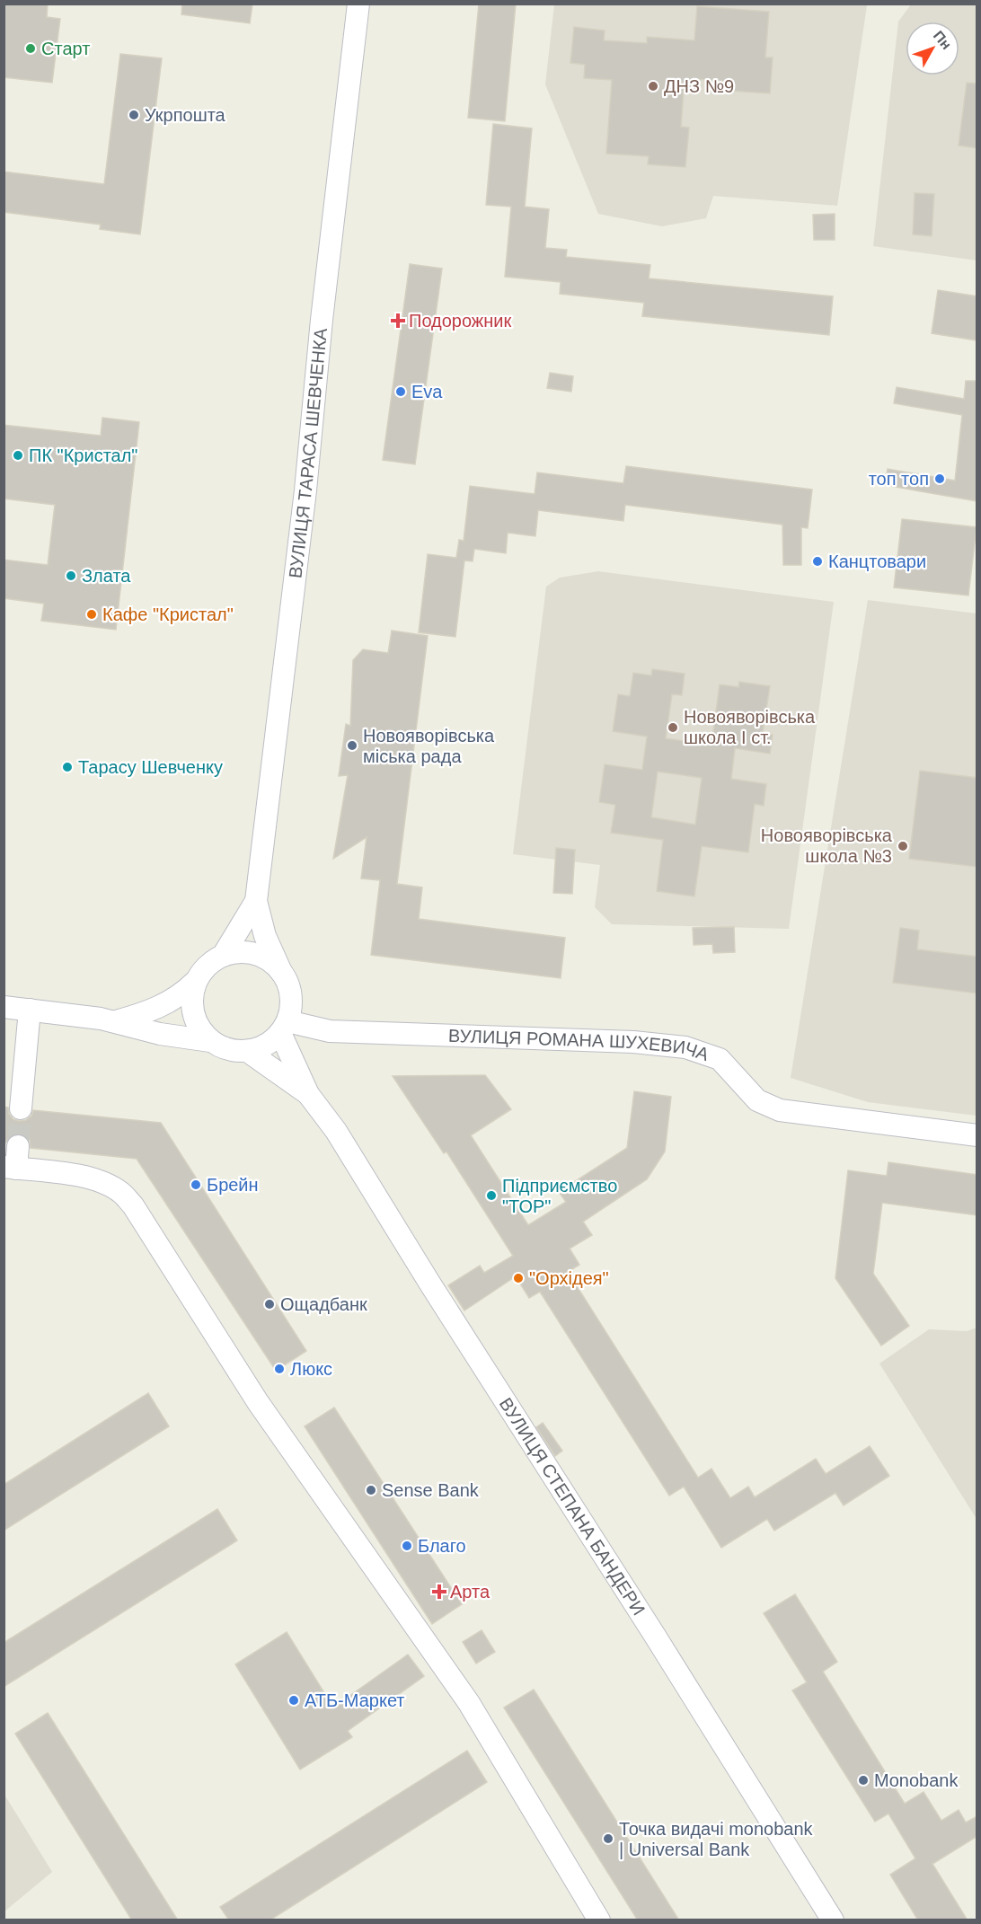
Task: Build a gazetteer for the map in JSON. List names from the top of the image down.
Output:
{
  "streets": {
    "street": ["ВУЛИЦЯ ТАРАСА ШЕВЧЕНКА", "ВУЛИЦЯ РОМАНА ШУХЕВИЧА", "ВУЛИЦЯ СТЕПАНА БАНДЕРИ"]
  },
  "crossings": [
    ["ВУЛИЦЯ ТАРАСА ШЕВЧЕНКА", "ВУЛИЦЯ РОМАНА ШУХЕВИЧА"],
    ["ВУЛИЦЯ ТАРАСА ШЕВЧЕНКА", "ВУЛИЦЯ СТЕПАНА БАНДЕРИ"],
    ["ВУЛИЦЯ РОМАНА ШУХЕВИЧА", "ВУЛИЦЯ СТЕПАНА БАНДЕРИ"]
  ],
  "places": {
    "other": [
      "Старт",
      "ДНЗ №9",
      "Укрпошта",
      "Eva",
      "ПК \"Кристал\"",
      "топ топ",
      "Канцтовари",
      "Злата",
      "Кафе \"Кристал\"",
      "Новояворівська школа І ст.",
      "Новояворівська міська рада",
      "Тарасу Шевченку",
      "Новояворівська школа №3",
      "Брейн",
      "Підприємство \"ТОР\"",
      "\"Орхідея\"",
      "Ощадбанк",
      "Люкс",
      "Sense Bank",
      "Благо",
      "АТБ-Маркет",
      "Monobank",
      "Точка видачі monobank | Universal Bank"
    ],
    "health": ["Подорожник", "Арта"]
  },
  "north": "top right"
}
